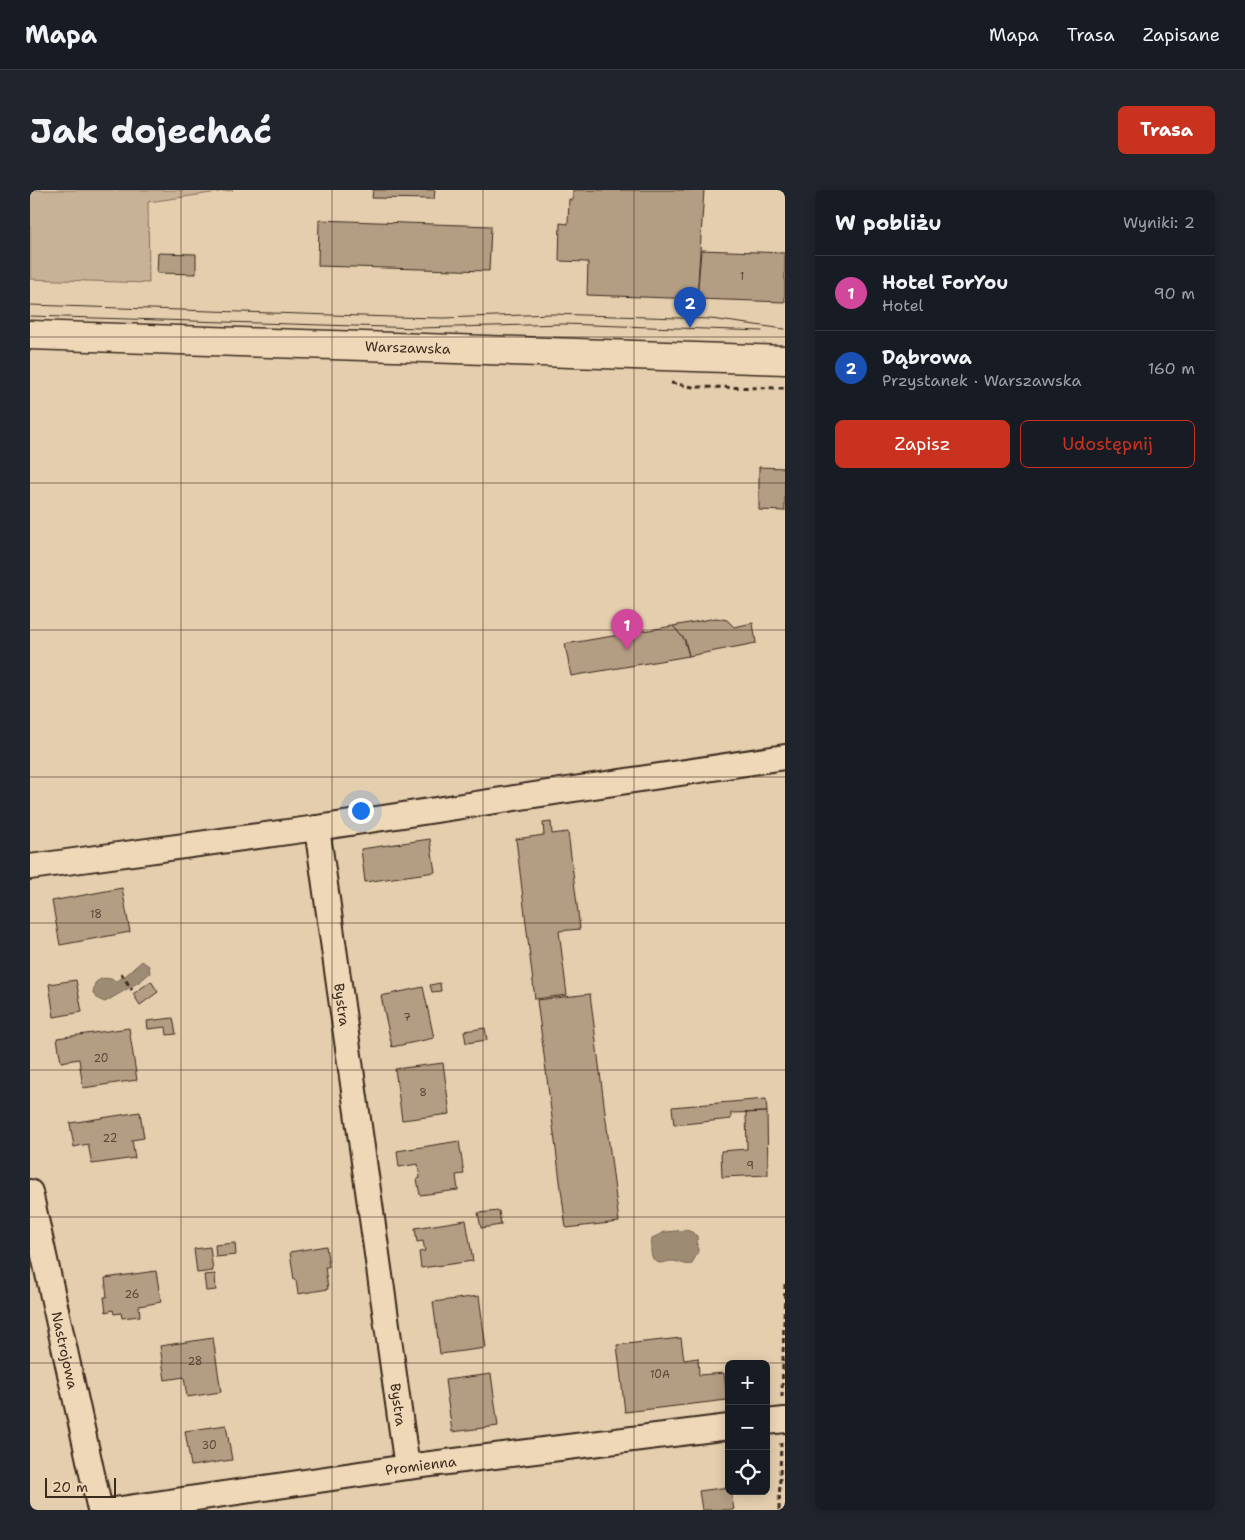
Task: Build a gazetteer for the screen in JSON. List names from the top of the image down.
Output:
{
  "streets": {
    "street": [
      "Warszawska",
      "Bystra",
      "Nastrojowa",
      "Promienna"
    ]
  },
  "crossings": [
    ["Bystra", "Promienna"]
  ],
  "house_numbers": [
    "1",
    "18",
    "7",
    "20",
    "8",
    "22",
    "9",
    "26",
    "28",
    "10A",
    "30"
  ],
  "scale_bar": "20 m",
  "page": {
    "header": "Mapa",
    "nav": ["Mapa", "Trasa", "Zapisane"],
    "buttons": [
      "Trasa",
      ["Zapisz", "Udostępnij"]
    ],
    "title": "Jak dojechać",
    "heading": ["W pobliżu", "Wyniki: 2"],
    "list": [
      {
        "mark": "1",
        "name": "Hotel ForYou",
        "note": "Hotel",
        "value": "90 m"
      },
      {
        "mark": "2",
        "name": "Dąbrowa",
        "note": "Przystanek · Warszawska",
        "value": "160 m"
      }
    ],
    "pins": ["2", "1"],
    "map_buttons": ["+", "−"],
    "scale": "20 m"
  }
}
